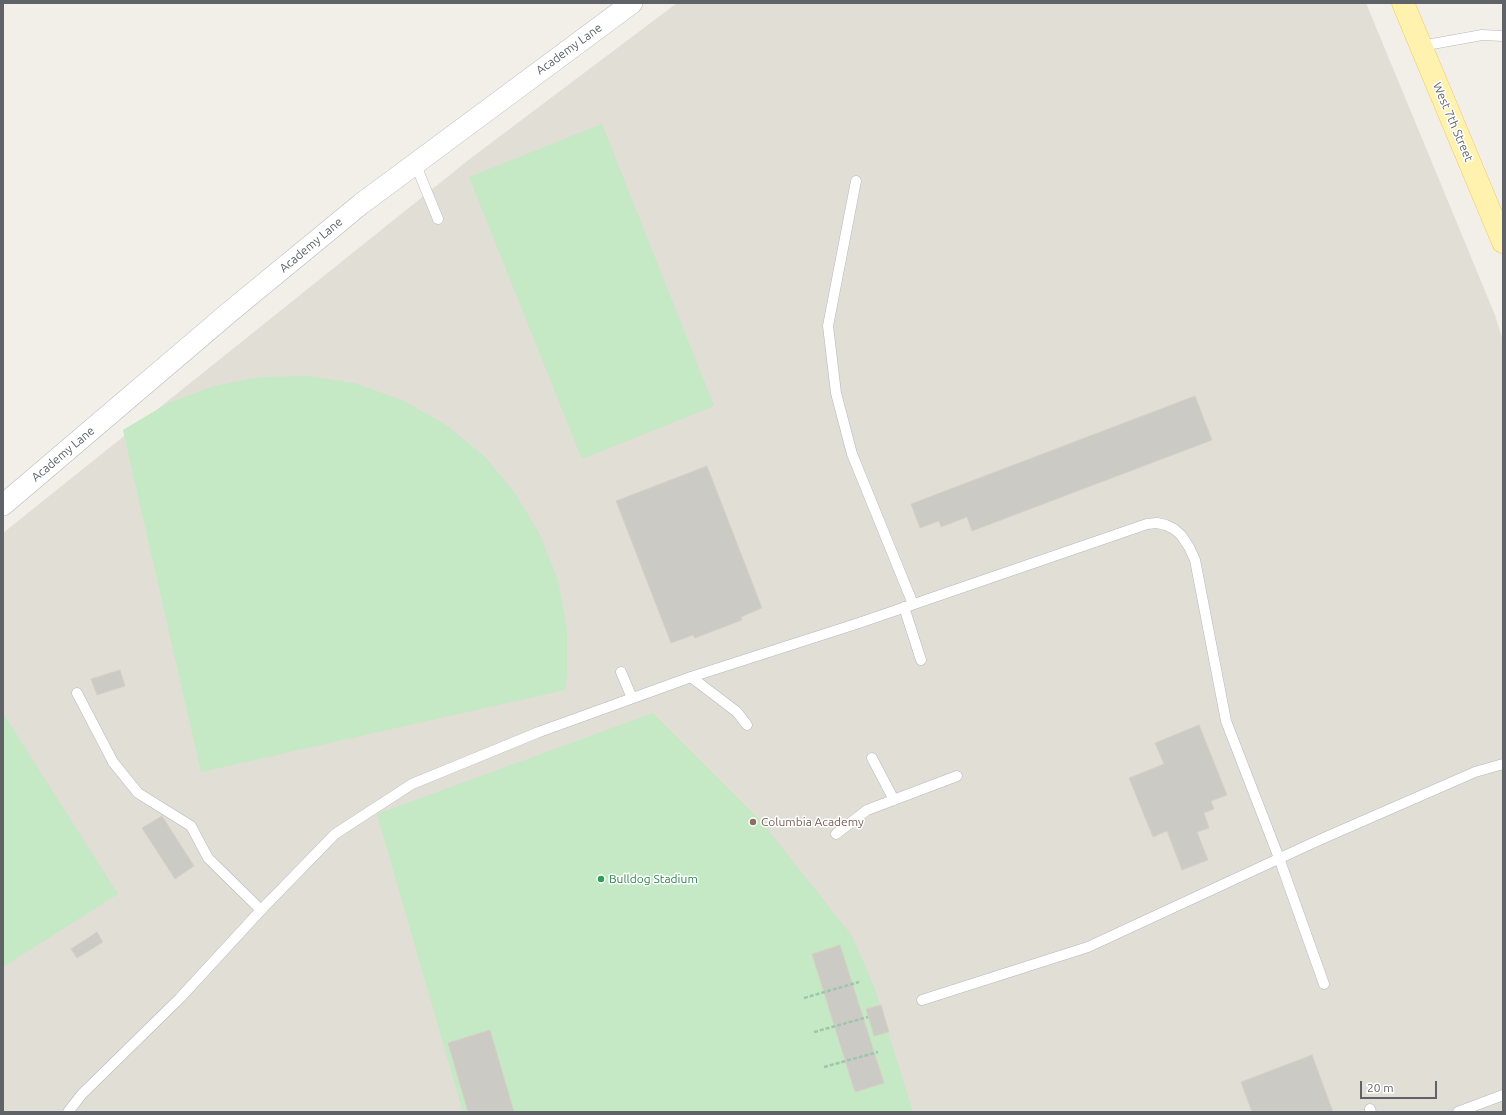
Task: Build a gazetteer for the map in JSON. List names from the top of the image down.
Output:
{
  "streets": {
    "main road": ["West 7th Street"],
    "street": ["Academy Lane"]
  },
  "places": ["Columbia Academy", "Bulldog Stadium"],
  "scale_bar": "20 m"
}
